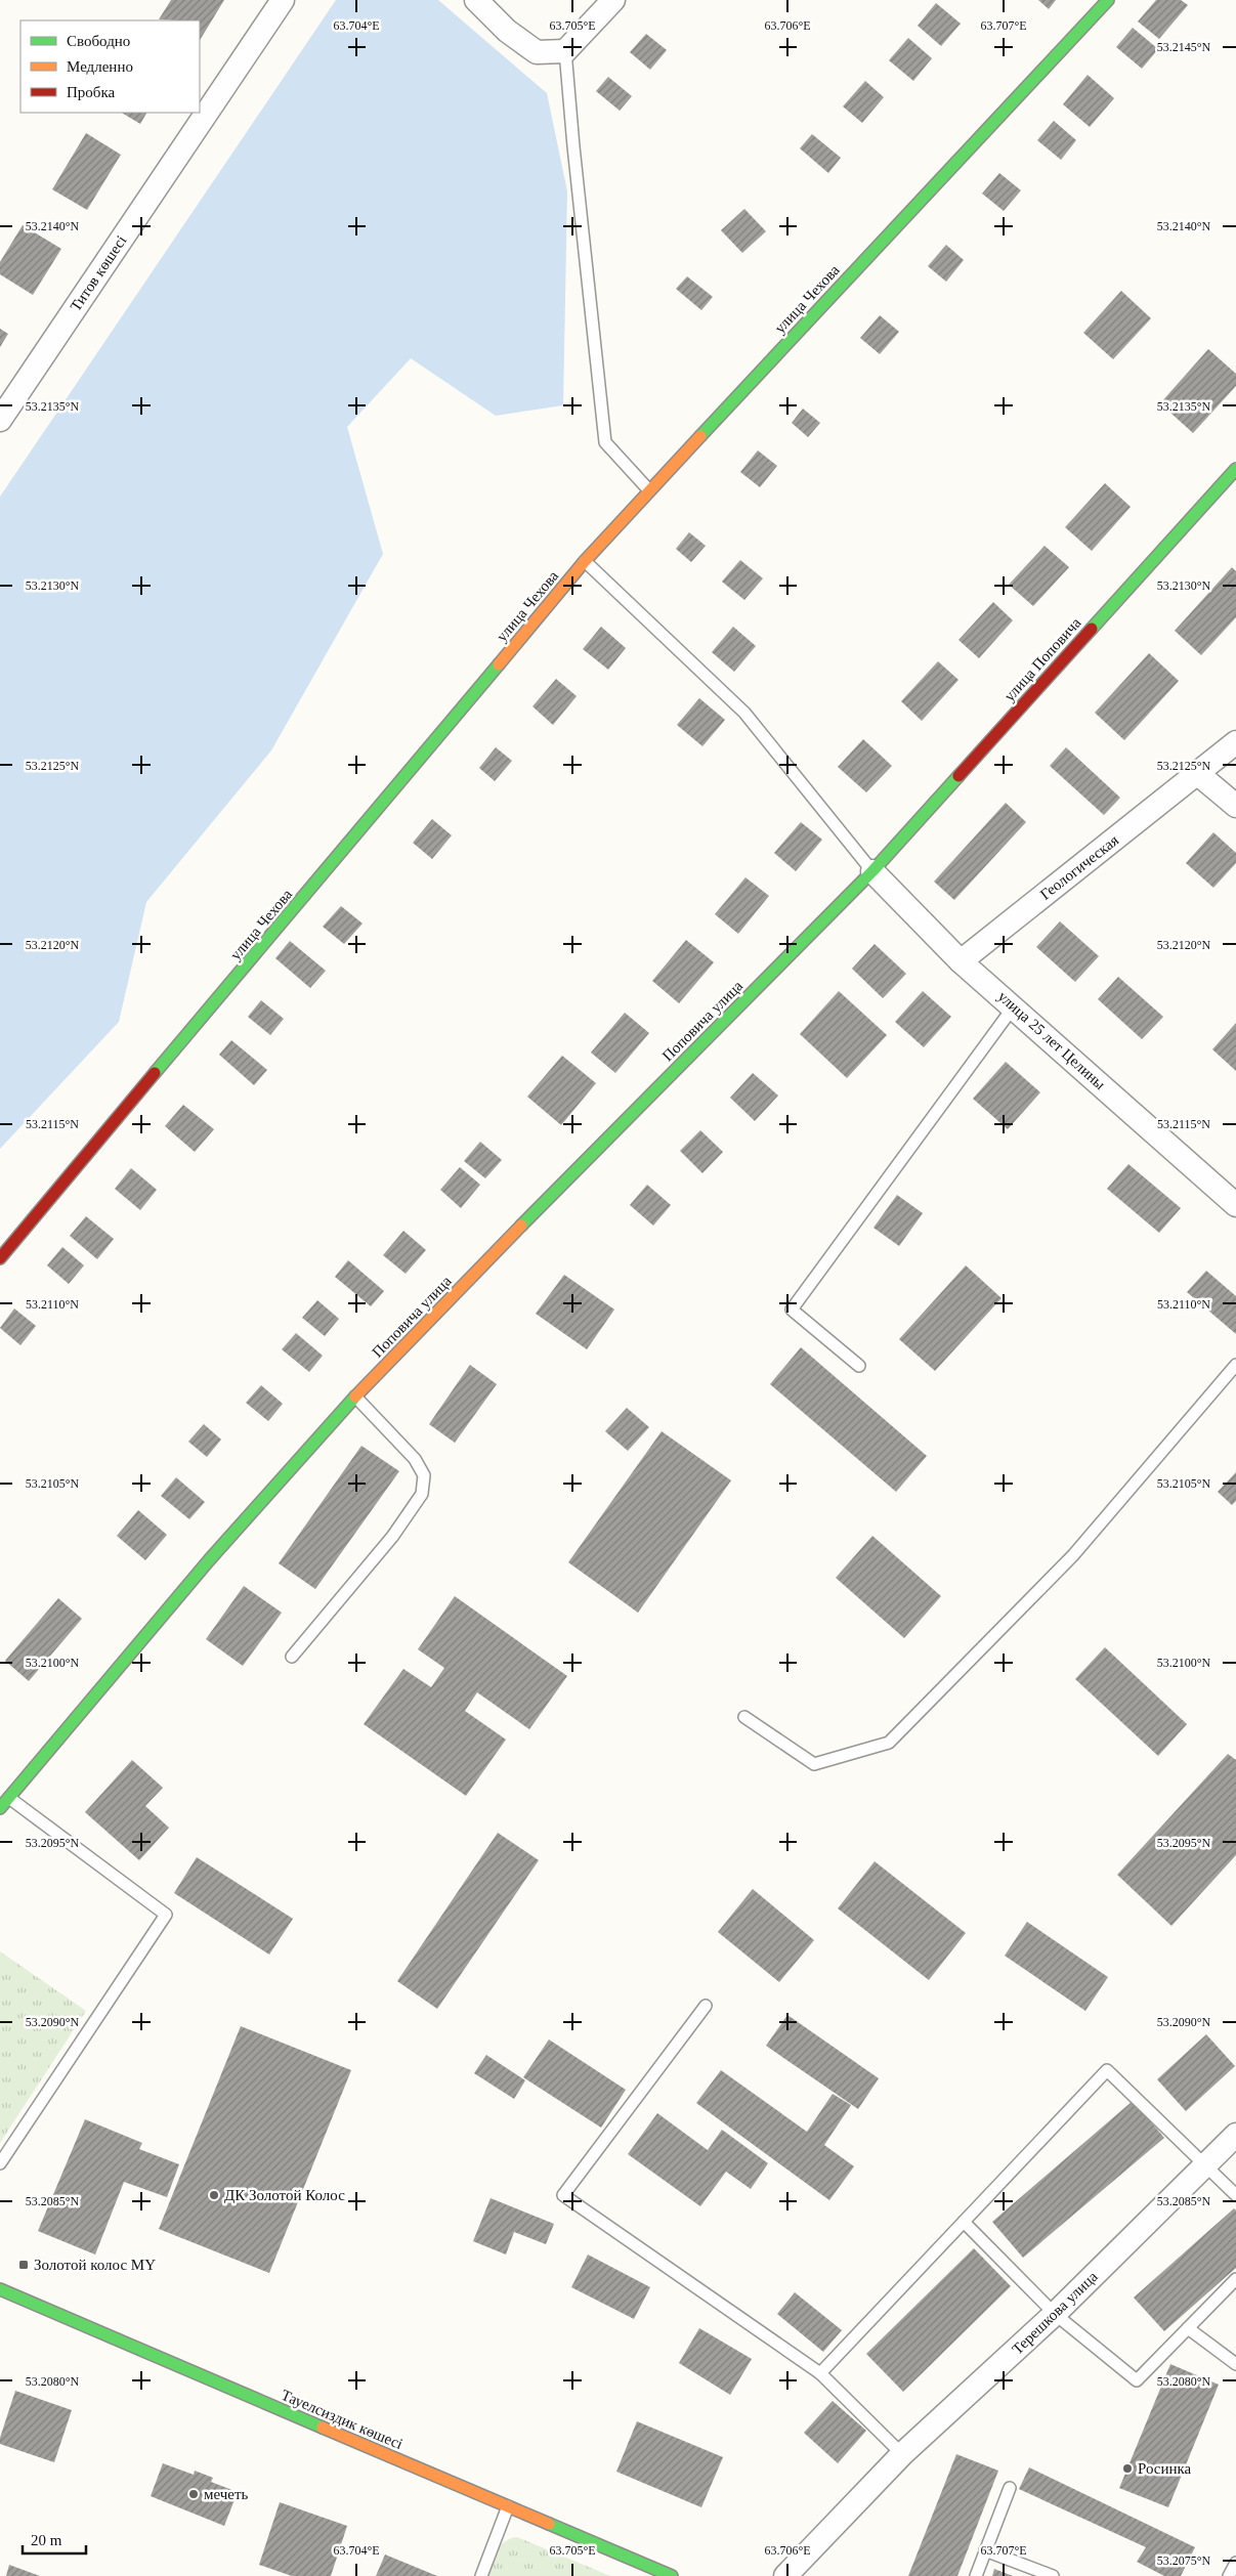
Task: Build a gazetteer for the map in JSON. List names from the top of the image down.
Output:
{
  "streets": {
    "street": [
      "Титов көшесі",
      "улица Чехова",
      "улица Поповича",
      "Геологическая",
      "Поповича улица",
      "улица 25 лет Целины",
      "Терешкова улица",
      "Тауелсиздик көшесі"
    ]
  },
  "crossings": [
    ["улица Поповича", "Поповича улица"],
    ["улица Поповича", "улица 25 лет Целины"],
    ["Геологическая", "улица 25 лет Целины"],
    ["Поповича улица", "улица 25 лет Целины"]
  ],
  "places": {
    "other": ["ДК Золотой Колос", "Росинка", "мечеть"],
    "transit": ["Золотой колос МҮ"]
  },
  "legend": ["Свободно", "Медленно", "Пробка"],
  "scale_bar": "20 m",
  "coordinates": [
    "63.704°E",
    "63.705°E",
    "63.706°E",
    "63.707°E",
    "53.2145°N",
    "53.2140°N",
    "53.2135°N",
    "53.2130°N",
    "53.2125°N",
    "53.2120°N",
    "53.2115°N",
    "53.2110°N",
    "53.2105°N",
    "53.2100°N",
    "53.2095°N",
    "53.2090°N",
    "53.2085°N",
    "53.2080°N",
    "53.2075°N"
  ]
}
